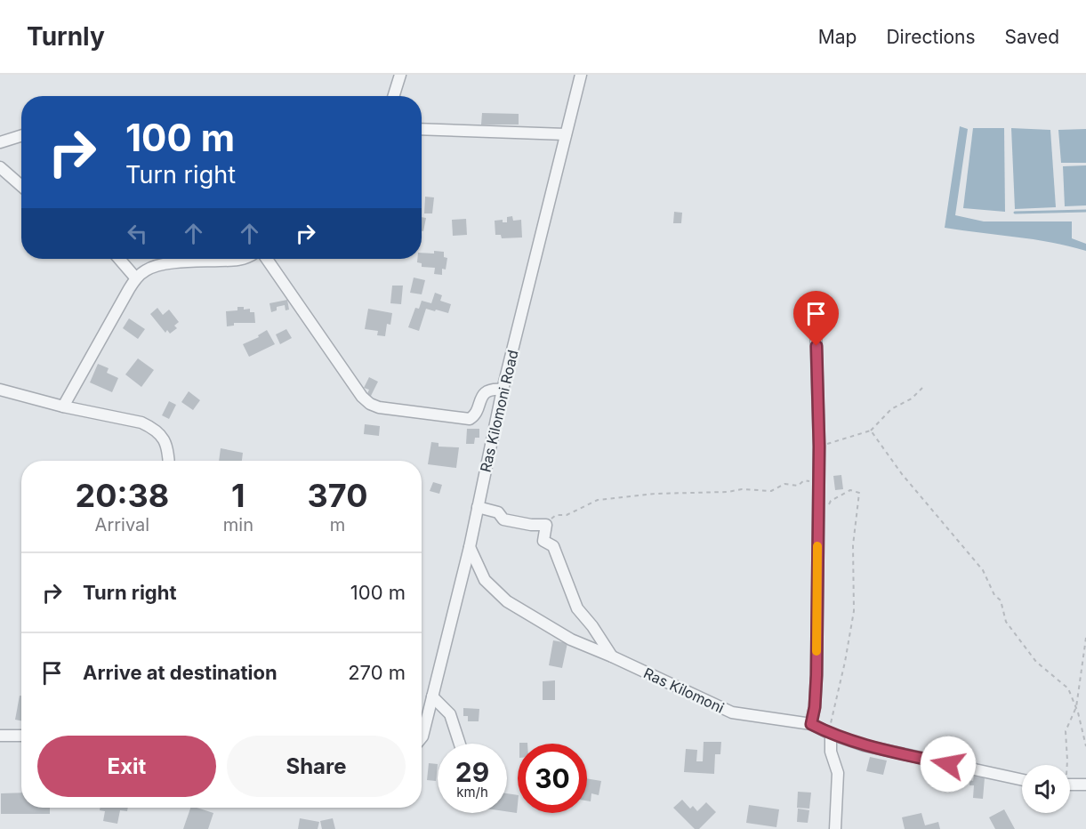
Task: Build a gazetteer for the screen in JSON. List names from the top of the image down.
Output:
{
  "streets": {
    "street": ["Ras Kilomoni Road", "Ras Kilomoni"]
  },
  "crossings": [
    ["Ras Kilomoni Road", "Ras Kilomoni"]
  ],
  "page": {
    "header": "Turnly",
    "nav": ["Map", "Directions", "Saved"],
    "turn": ["100 m", "Turn right"],
    "eta": [
      "20:38",
      "Arrival",
      "1",
      "min",
      "370",
      "m"
    ],
    "list": [
      {
        "name": "Turn right",
        "value": "100 m"
      },
      {
        "name": "Arrive at destination",
        "value": "270 m"
      }
    ],
    "buttons": ["Exit", "Share"],
    "speed": "29 km/h",
    "limit": "30"
  }
}
